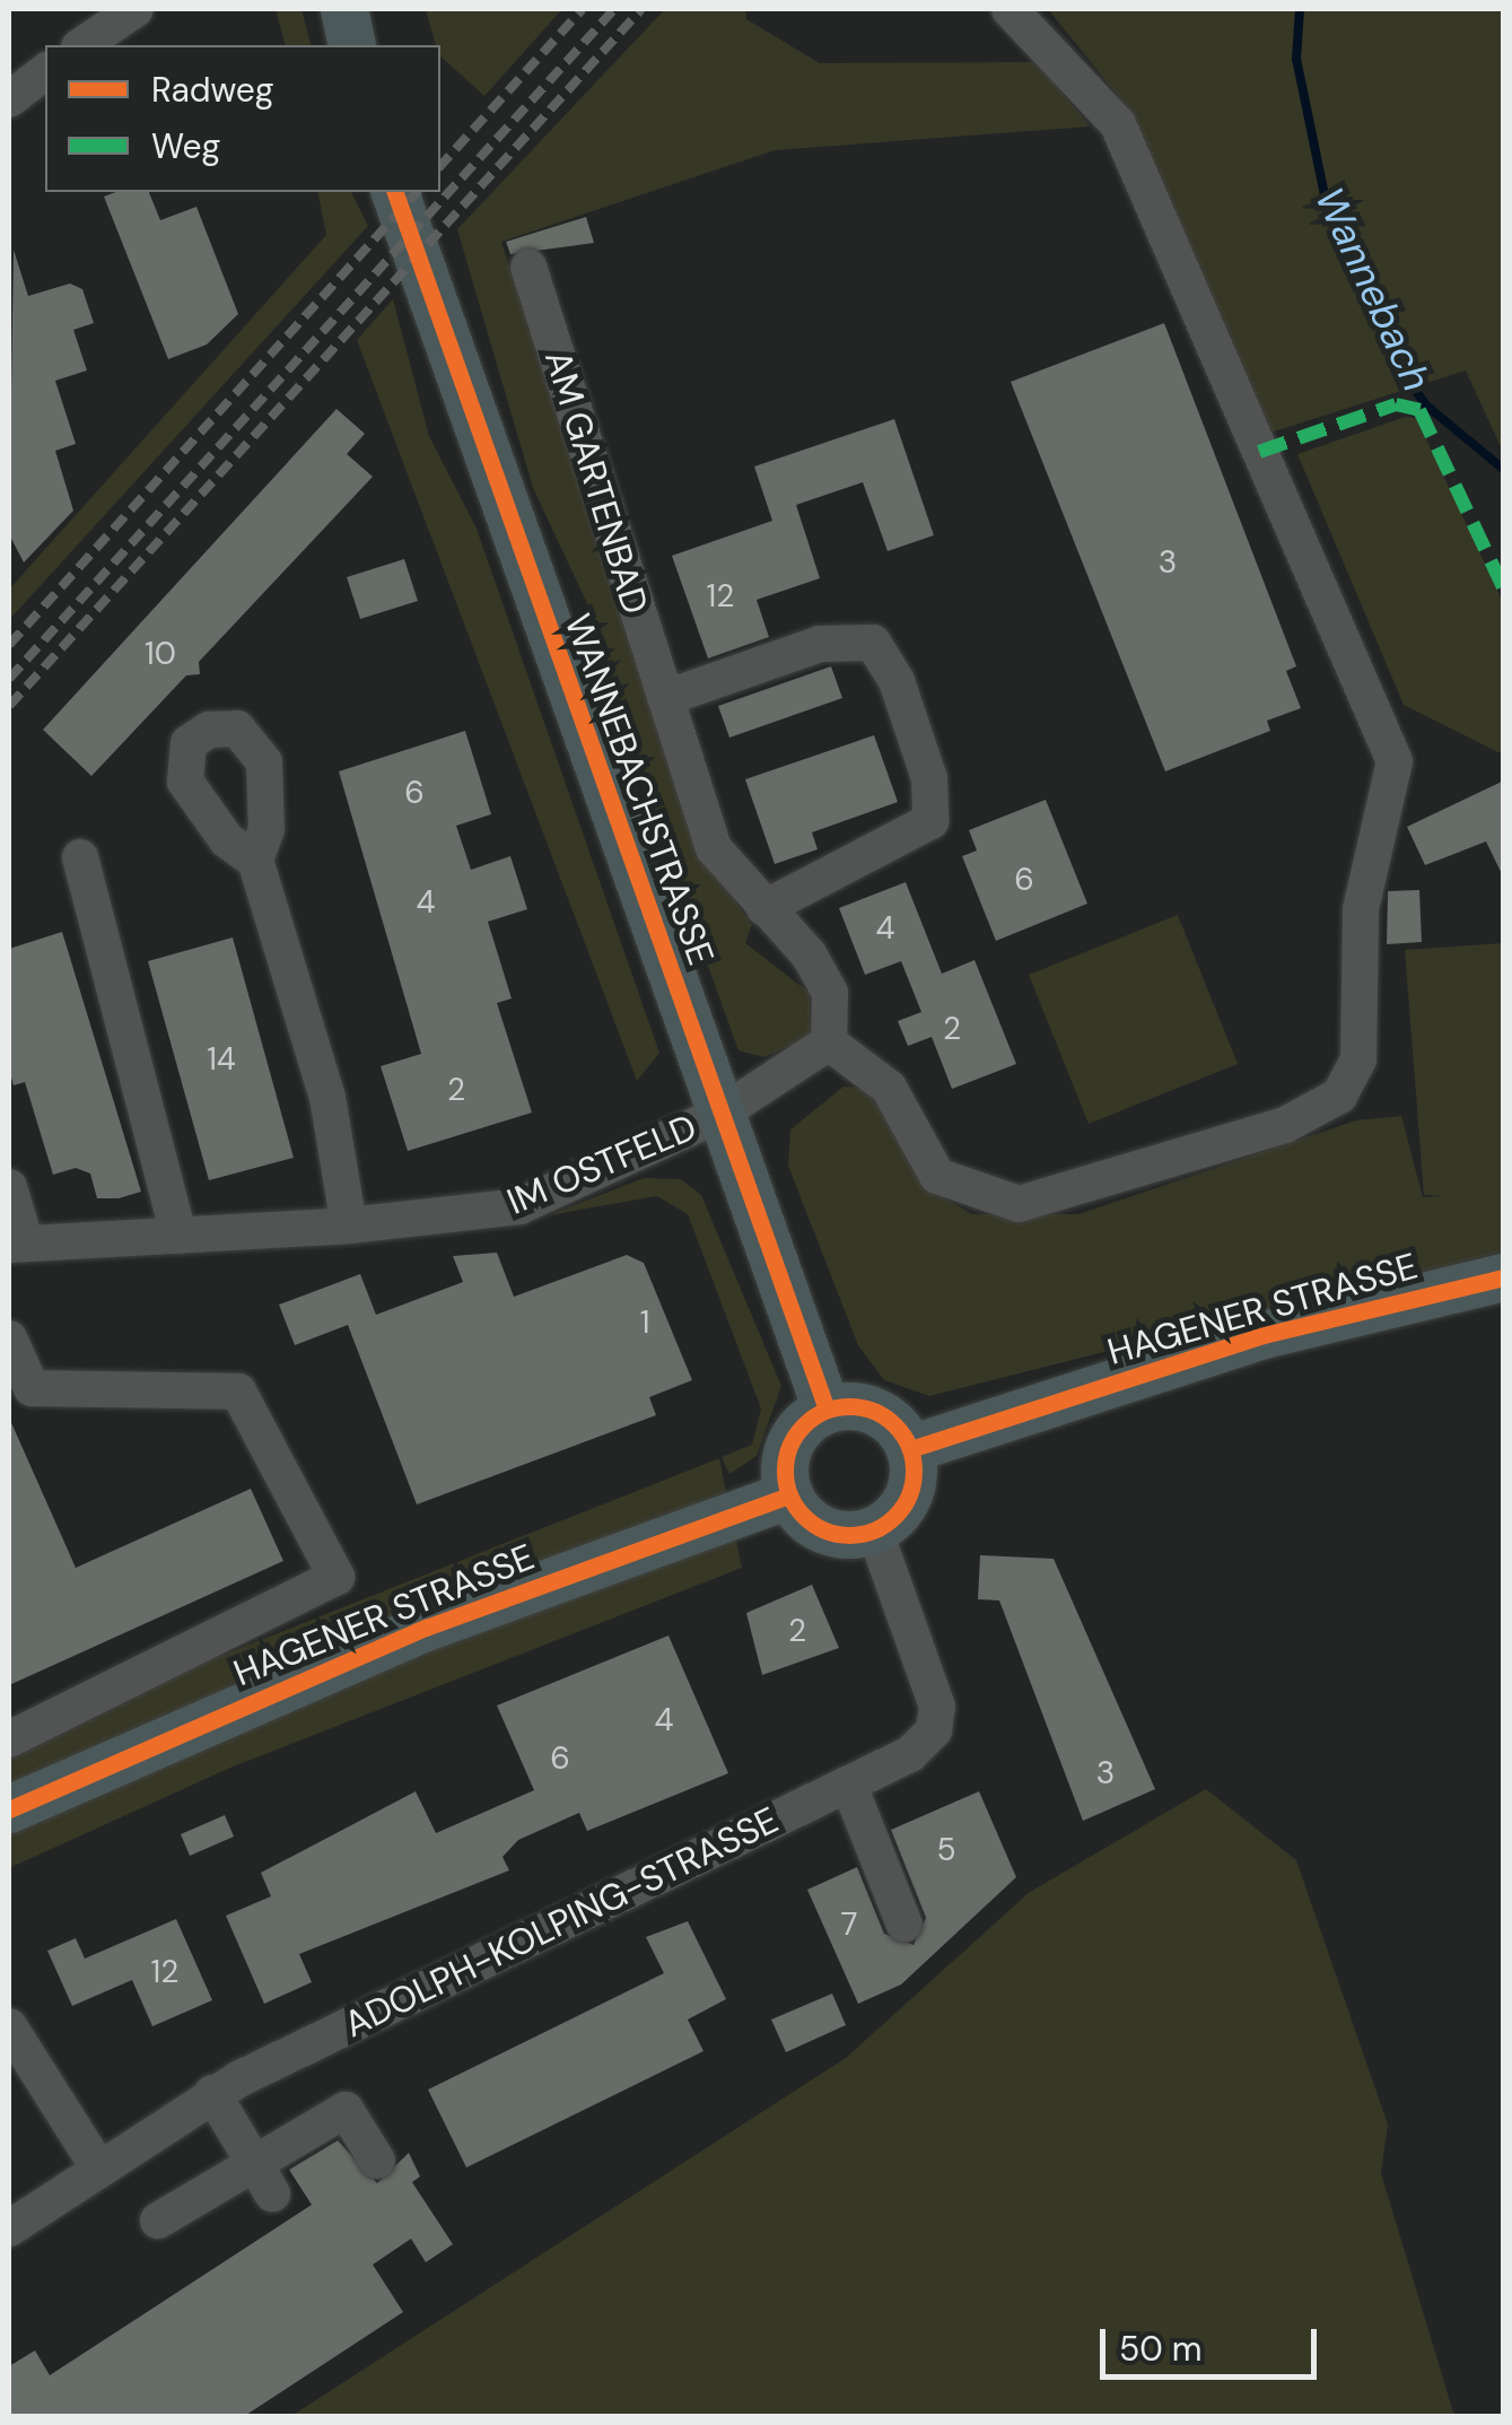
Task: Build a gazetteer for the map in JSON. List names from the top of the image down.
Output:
{
  "streets": {
    "main road": ["WANNEBACHSTRASSE", "HAGENER STRASSE"],
    "street": ["AM GARTENBAD", "IM OSTFELD", "ADOLPH-KOLPING-STRASSE"]
  },
  "crossings": [
    ["WANNEBACHSTRASSE", "IM OSTFELD"],
    ["WANNEBACHSTRASSE", "HAGENER STRASSE"],
    ["WANNEBACHSTRASSE", "ADOLPH-KOLPING-STRASSE"],
    ["HAGENER STRASSE", "ADOLPH-KOLPING-STRASSE"]
  ],
  "water": ["Wannebach"],
  "house_numbers": [
    "3",
    "12",
    "10",
    "6",
    "6",
    "4",
    "4",
    "2",
    "14",
    "2",
    "1",
    "2",
    "4",
    "6",
    "3",
    "5",
    "7",
    "12"
  ],
  "legend": ["Radweg", "Weg"],
  "scale_bar": "50 m"
}
